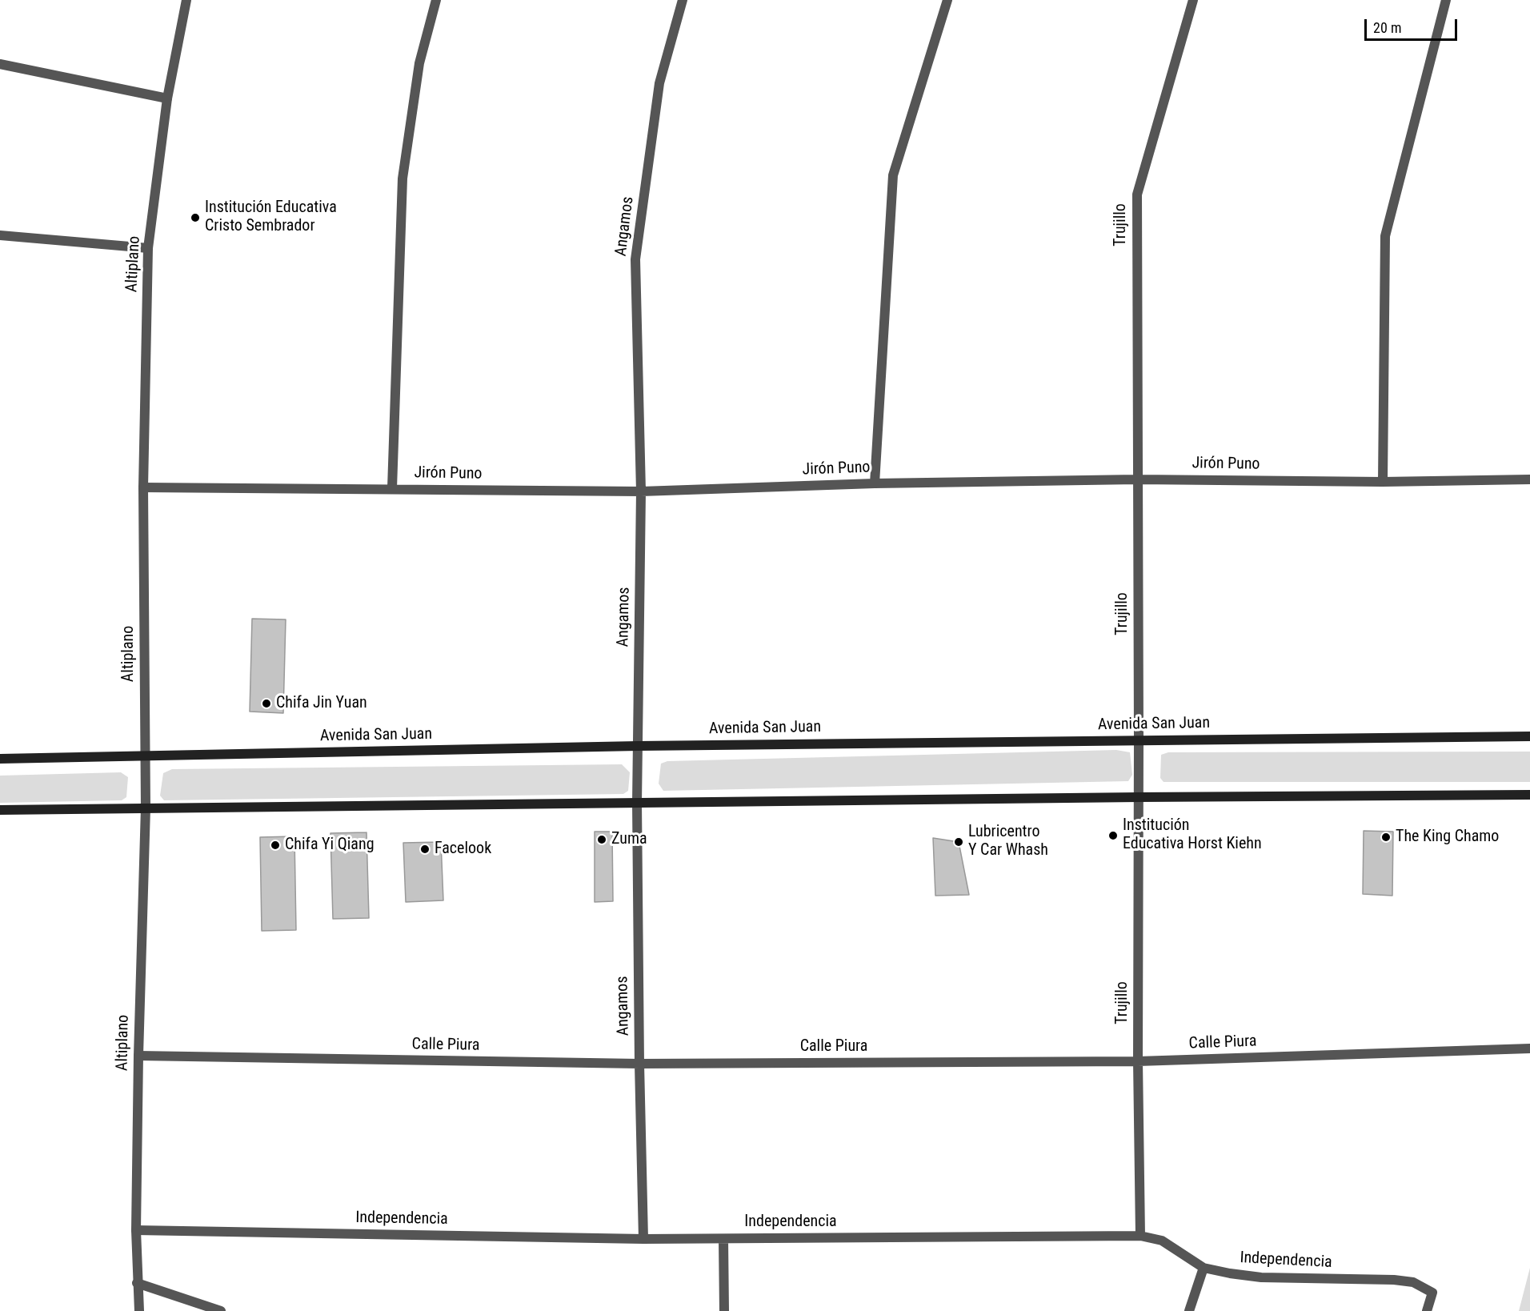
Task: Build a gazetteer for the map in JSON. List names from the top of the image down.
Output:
{
  "streets": {
    "main road": ["Avenida San Juan"],
    "street": [
      "Trujillo",
      "Angamos",
      "Altiplano",
      "Jirón Puno",
      "Calle Piura",
      "Independencia"
    ]
  },
  "crossings": [
    ["Trujillo", "Jirón Puno"],
    ["Trujillo", "Avenida San Juan"],
    ["Trujillo", "Calle Piura"],
    ["Trujillo", "Independencia"],
    ["Angamos", "Jirón Puno"],
    ["Angamos", "Avenida San Juan"],
    ["Angamos", "Calle Piura"],
    ["Angamos", "Independencia"],
    ["Altiplano", "Jirón Puno"],
    ["Altiplano", "Avenida San Juan"],
    ["Altiplano", "Calle Piura"],
    ["Altiplano", "Independencia"]
  ],
  "places": [
    "Institución Educativa Cristo Sembrador",
    "Chifa Jin Yuan",
    "Institución Educativa Horst Kiehn",
    "The King Chamo",
    "Zuma",
    "Lubricentro Y Car Whash",
    "Chifa Yi Qiang",
    "Facelook"
  ],
  "scale_bar": "20 m"
}
